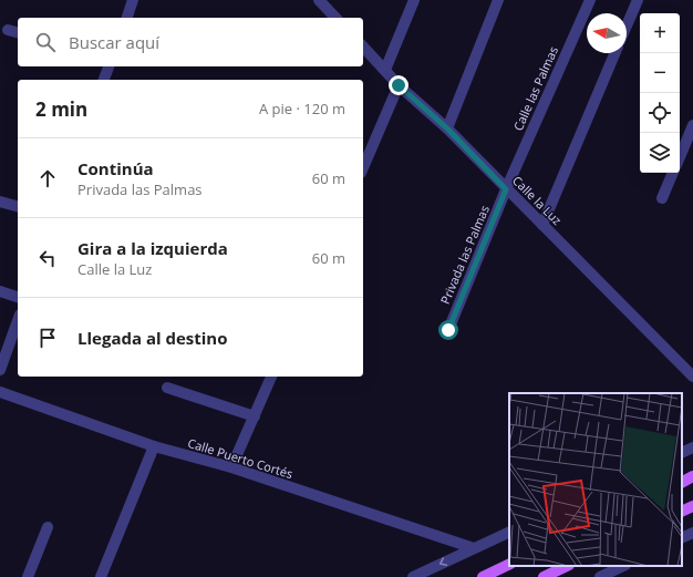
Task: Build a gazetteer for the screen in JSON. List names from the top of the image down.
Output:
{
  "streets": {
    "street": [
      "Calle las Palmas",
      "Calle la Luz",
      "Privada las Palmas",
      "Calle Puerto Cortés"
    ]
  },
  "crossings": [
    ["Calle las Palmas", "Calle la Luz"],
    ["Calle las Palmas", "Privada las Palmas"],
    ["Calle la Luz", "Privada las Palmas"]
  ],
  "north": "left",
  "page": {
    "map_buttons": ["+", "−"],
    "search": "Buscar aquí",
    "heading": ["2 min", "A pie · 120 m"],
    "list": [
      ["Continúa", "Privada las Palmas", "60 m"],
      ["Gira a la izquierda", "Calle la Luz", "60 m"],
      "Llegada al destino"
    ]
  }
}
